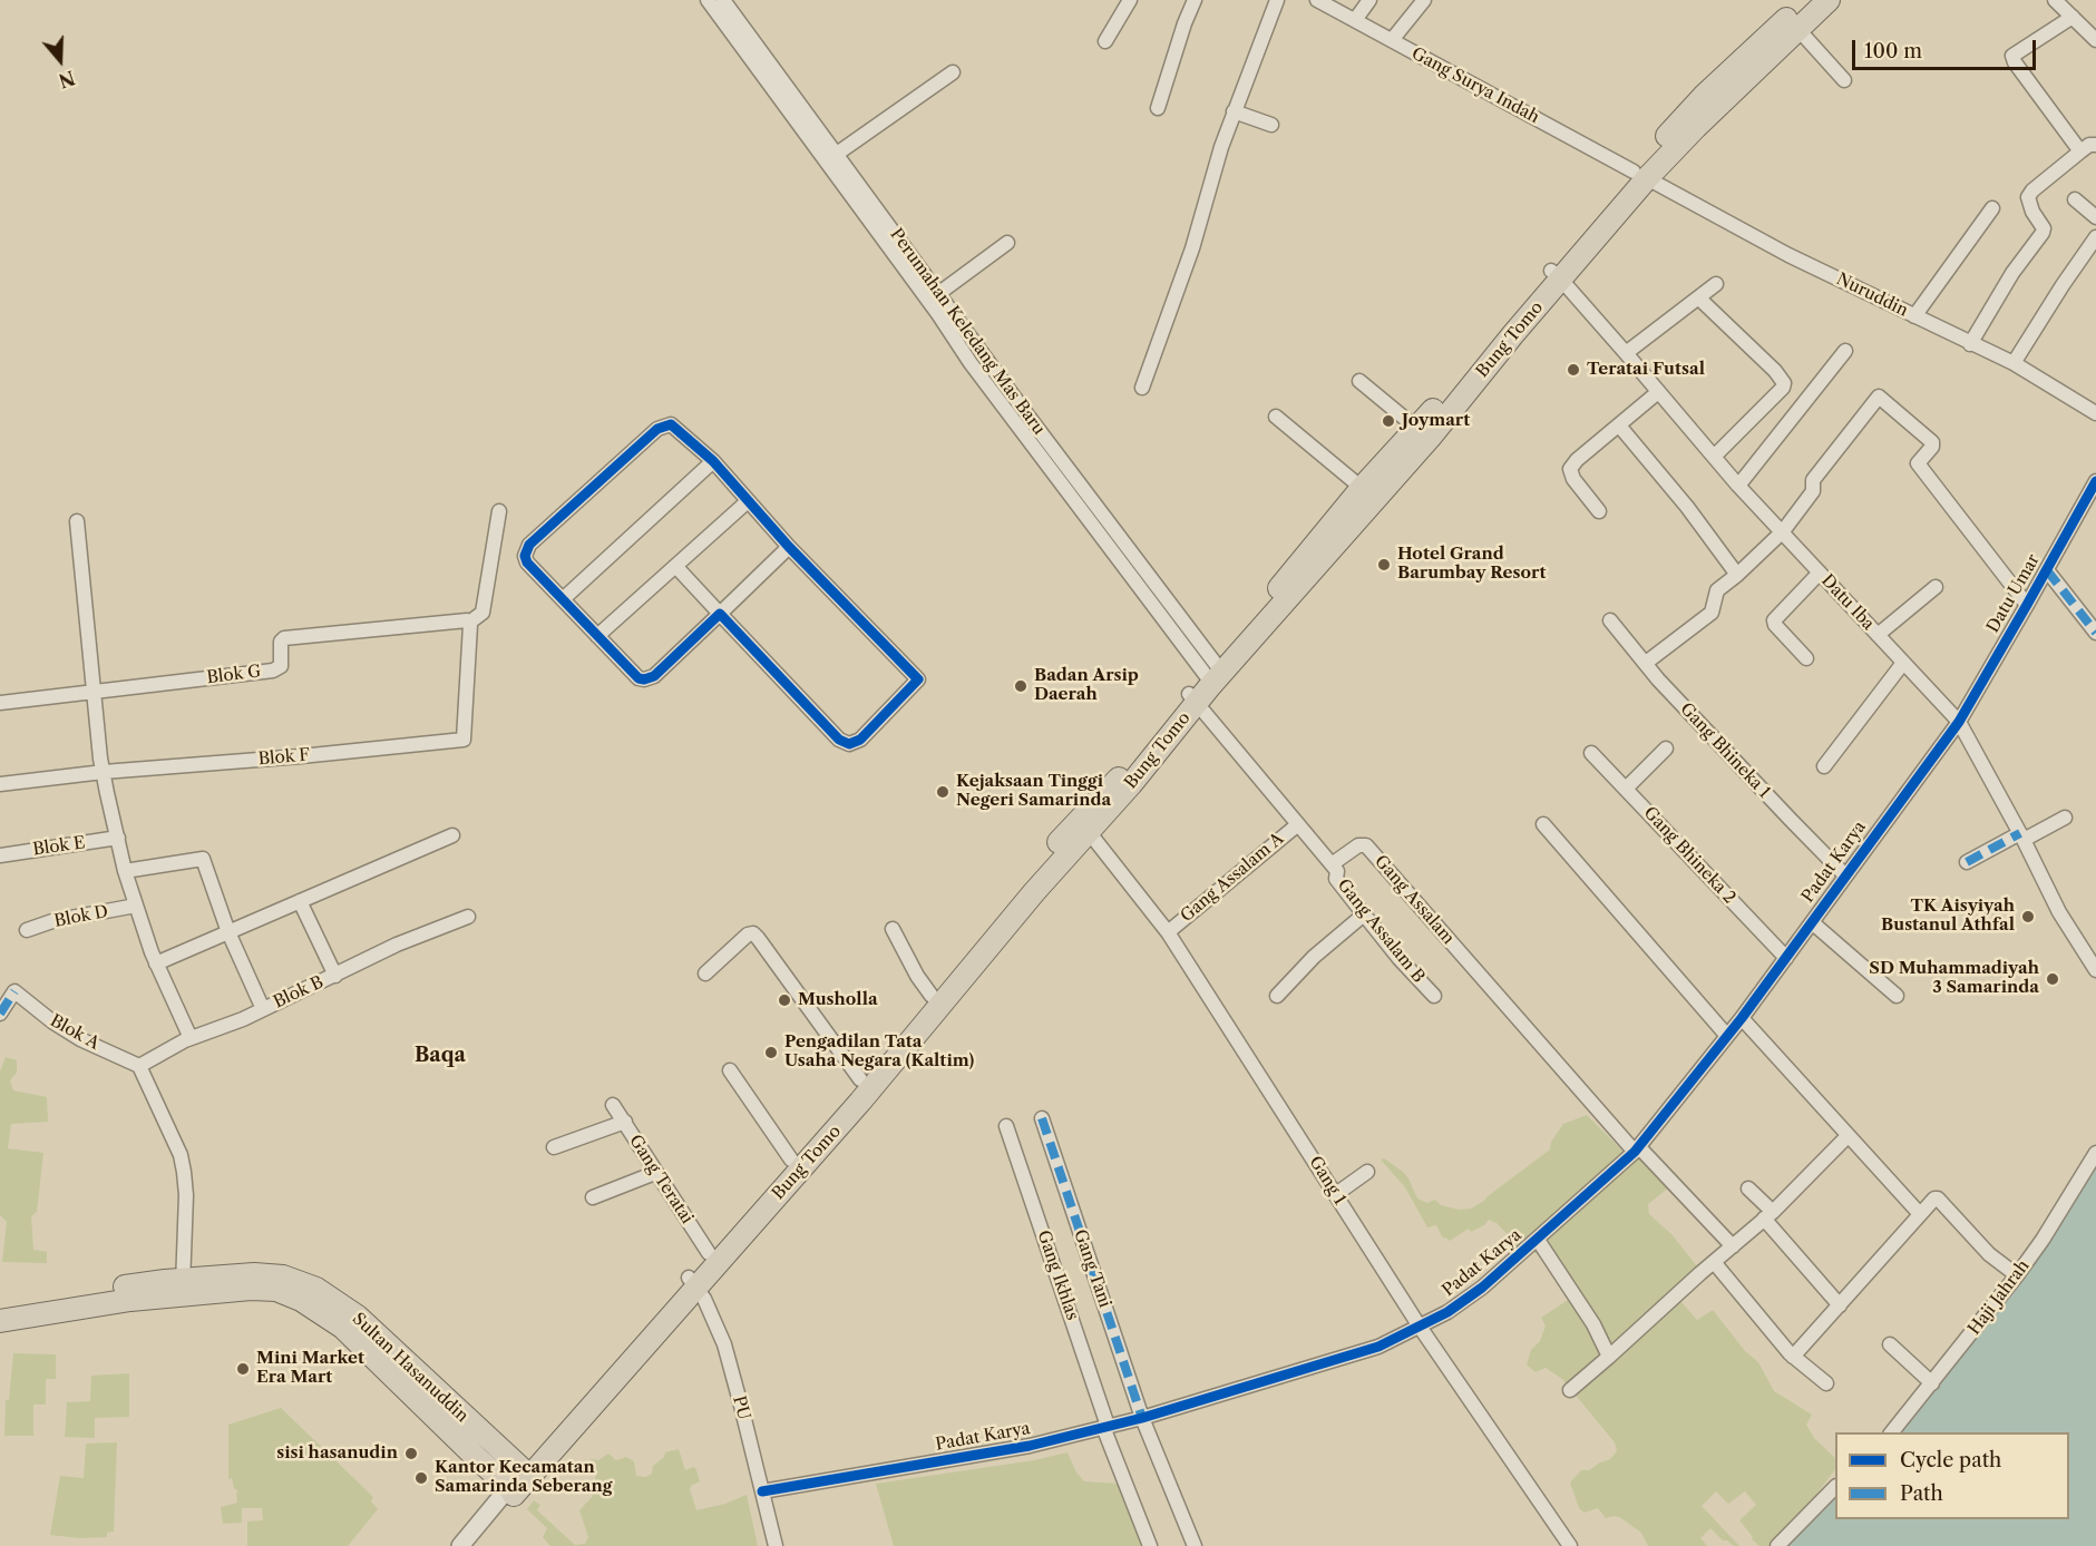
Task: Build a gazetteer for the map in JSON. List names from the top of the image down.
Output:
{
  "streets": {
    "main road": ["Bung Tomo", "Sultan Hasanuddin"],
    "street": [
      "Gang Surya Indah",
      "Nuruddin",
      "Perumahan Keledang Mas Baru",
      "Datu Umar",
      "Datu Iba",
      "Blok G",
      "Gang Bhineka 1",
      "Blok F",
      "Blok E",
      "Gang Bhineka 2",
      "Padat Karya",
      "Gang Assalam A",
      "Gang Assalam",
      "Blok D",
      "Gang Assalam B",
      "Blok B",
      "Blok A",
      "Gang Teratai",
      "Gang 1",
      "Gang Tani",
      "Gang Ikhlas",
      "Haji Jahrah",
      "PU"
    ]
  },
  "crossings": [
    ["Gang Surya Indah", "Nuruddin"],
    ["Gang Surya Indah", "Bung Tomo"],
    ["Nuruddin", "Bung Tomo"],
    ["Bung Tomo", "Datu Iba"],
    ["Bung Tomo", "Gang Teratai"],
    ["Bung Tomo", "Gang 1"],
    ["Bung Tomo", "Sultan Hasanuddin"],
    ["Bung Tomo", "PU"],
    ["Datu Umar", "Datu Iba"],
    ["Datu Umar", "Padat Karya"],
    ["Datu Iba", "Padat Karya"],
    ["Blok G", "Blok F"],
    ["Gang Bhineka 1", "Padat Karya"],
    ["Gang Bhineka 2", "Padat Karya"],
    ["Padat Karya", "Gang Assalam"],
    ["Padat Karya", "Gang 1"],
    ["Padat Karya", "Gang Tani"],
    ["Padat Karya", "Gang Ikhlas"],
    ["Padat Karya", "PU"],
    ["Gang Assalam A", "Gang 1"],
    ["Gang Assalam", "Gang Assalam B"],
    ["Blok B", "Blok A"]
  ],
  "districts": ["Baqa"],
  "places": [
    "Teratai Futsal",
    "Joymart",
    "Hotel Grand Barumbay Resort",
    "Badan Arsip Daerah",
    "Kejaksaan Tinggi Negeri Samarinda",
    "TK Aisyiyah Bustanul Athfal",
    "SD Muhammadiyah 3 Samarinda",
    "Musholla",
    "Pengadilan Tata Usaha Negara (Kaltim)",
    "Mini Market Era Mart",
    "sisi hasanudin",
    "Kantor Kecamatan Samarinda Seberang"
  ],
  "legend": ["Cycle path", "Path"],
  "scale_bar": "100 m",
  "north": "bottom"
}
